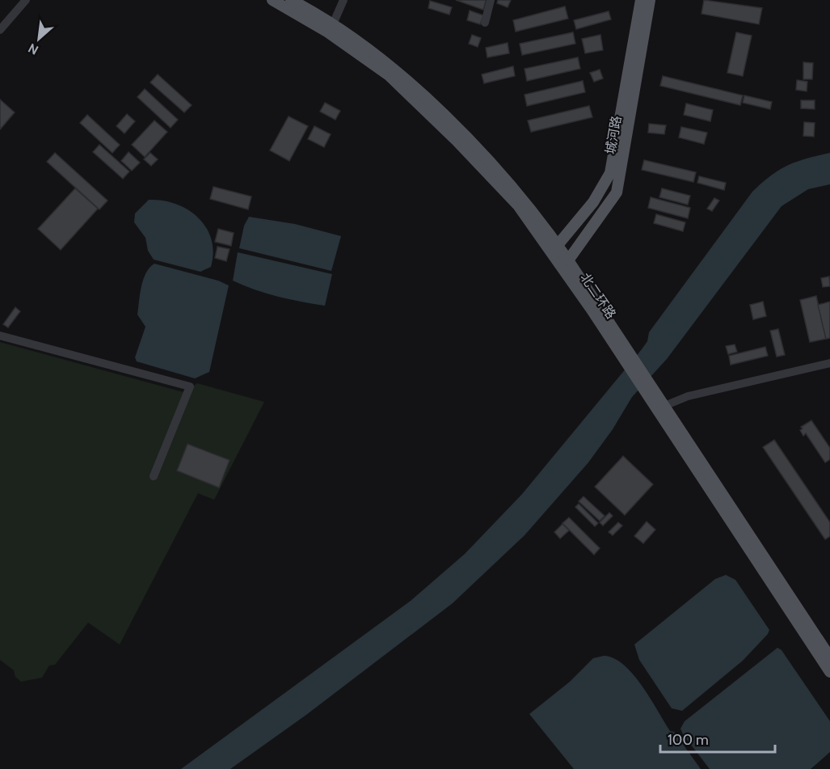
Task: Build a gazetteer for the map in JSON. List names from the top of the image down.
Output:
{
  "streets": {
    "main road": ["城河路", "北二环路"]
  },
  "crossings": [
    ["城河路", "北二环路"]
  ],
  "scale_bar": "100 m",
  "north": "bottom left"
}
